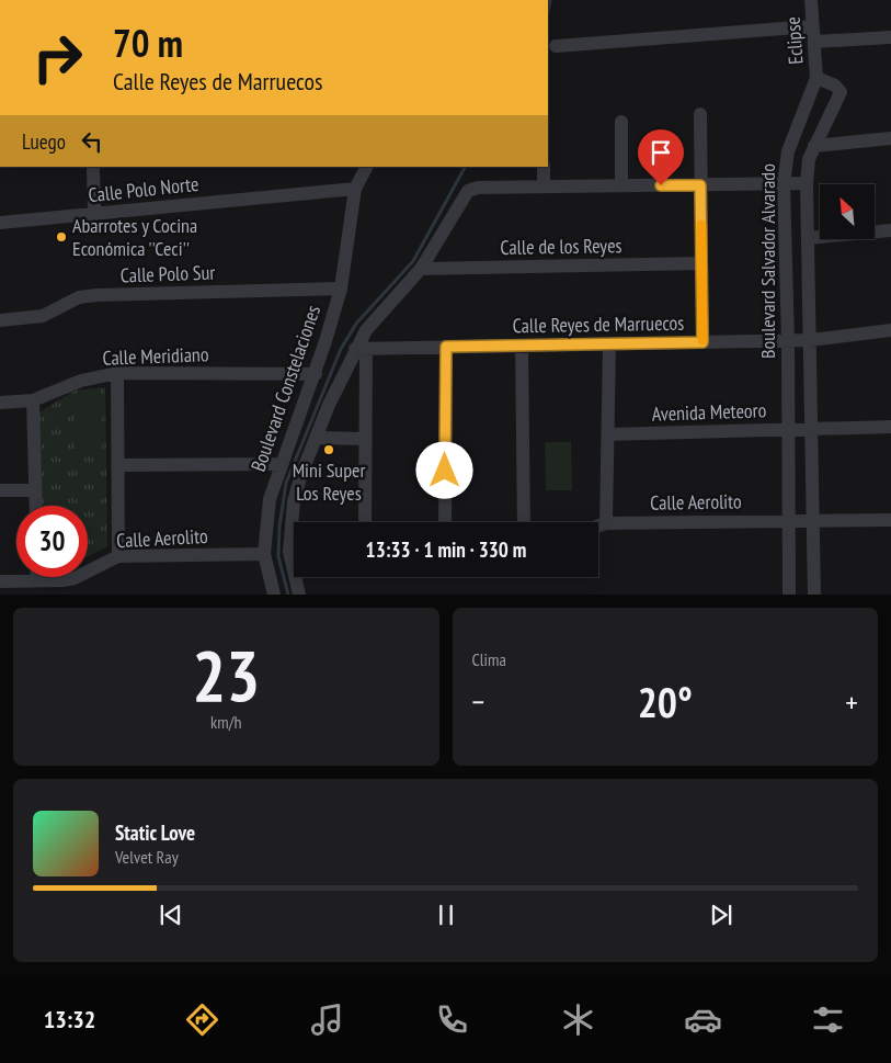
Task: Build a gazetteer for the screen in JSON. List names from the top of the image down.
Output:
{
  "streets": {
    "street": [
      "Eclipse",
      "Calle Polo Norte",
      "Calle de los Reyes",
      "Boulevard Salvador Alvarado",
      "Calle Polo Sur",
      "Calle Reyes de Marruecos",
      "Calle Meridiano",
      "Boulevard Constelaciones",
      "Avenida Meteoro",
      "Calle Aerolito"
    ]
  },
  "crossings": [
    ["Eclipse", "Boulevard Salvador Alvarado"],
    ["Calle Polo Norte", "Boulevard Constelaciones"],
    ["Boulevard Salvador Alvarado", "Calle Reyes de Marruecos"],
    ["Boulevard Salvador Alvarado", "Avenida Meteoro"],
    ["Boulevard Salvador Alvarado", "Calle Aerolito"],
    ["Calle Polo Sur", "Boulevard Constelaciones"],
    ["Calle Meridiano", "Boulevard Constelaciones"],
    ["Boulevard Constelaciones", "Calle Aerolito"]
  ],
  "places": ["Abarrotes y Cocina Económica ''Ceci''", "Mini Super Los Reyes"],
  "north": "top left",
  "page": {
    "turn": ["70 m", "Calle Reyes de Marruecos"],
    "then": "Luego",
    "limit": "30",
    "trip": "13:33 · 1 min · 330 m",
    "tile": [
      ["23", "km/h"],
      "Clima"
    ],
    "heat": ["−", "20°", "+"],
    "song": ["Static Love", "Velvet Ray"],
    "tabs": "13:32"
  }
}
